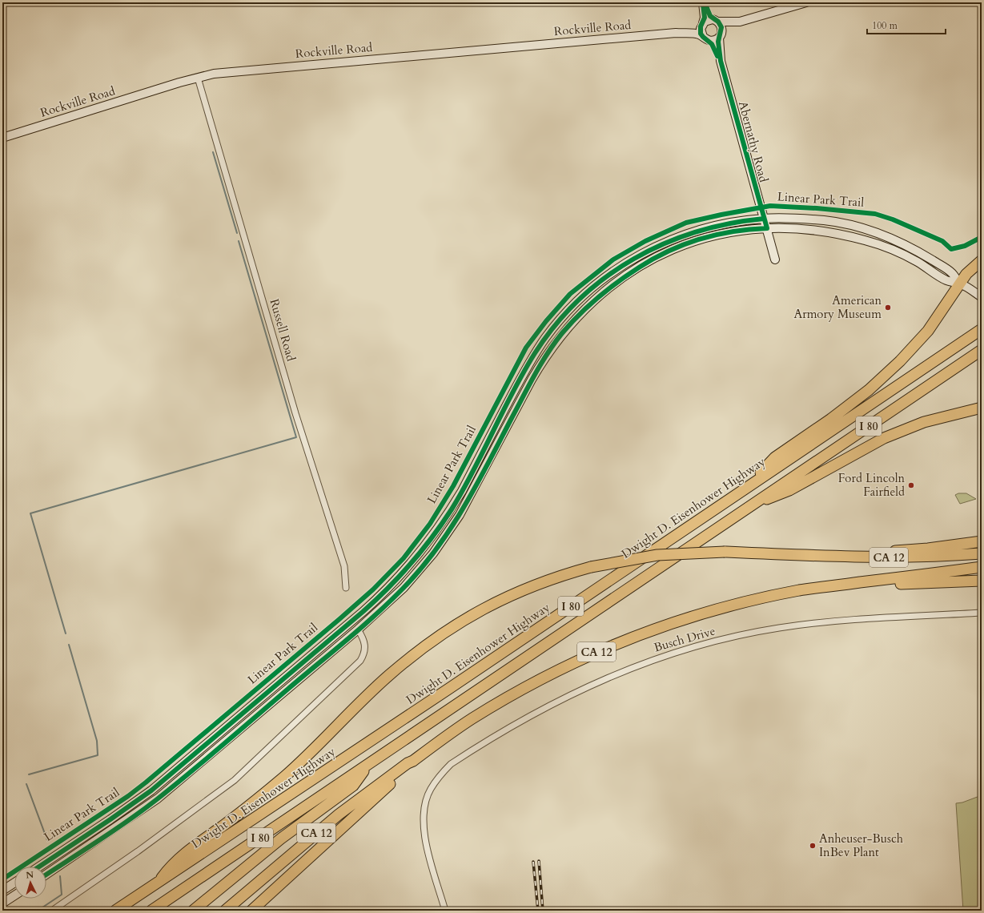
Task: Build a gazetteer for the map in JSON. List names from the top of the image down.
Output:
{
  "streets": {
    "highway": ["I 80", "Dwight D. Eisenhower Highway", "CA 12"],
    "main road": ["Rockville Road", "Abernathy Road"],
    "street": ["Russell Road", "Busch Drive"],
    "cycle path": ["Linear Park Trail"]
  },
  "crossings": [
    ["Rockville Road", "Abernathy Road"],
    ["Rockville Road", "Russell Road"],
    ["Dwight D. Eisenhower Highway", "CA 12"]
  ],
  "places": ["American Armory Museum", "Ford Lincoln Fairfield", "Anheuser-Busch InBev Plant"],
  "scale_bar": "100 m",
  "north": "top"
}
